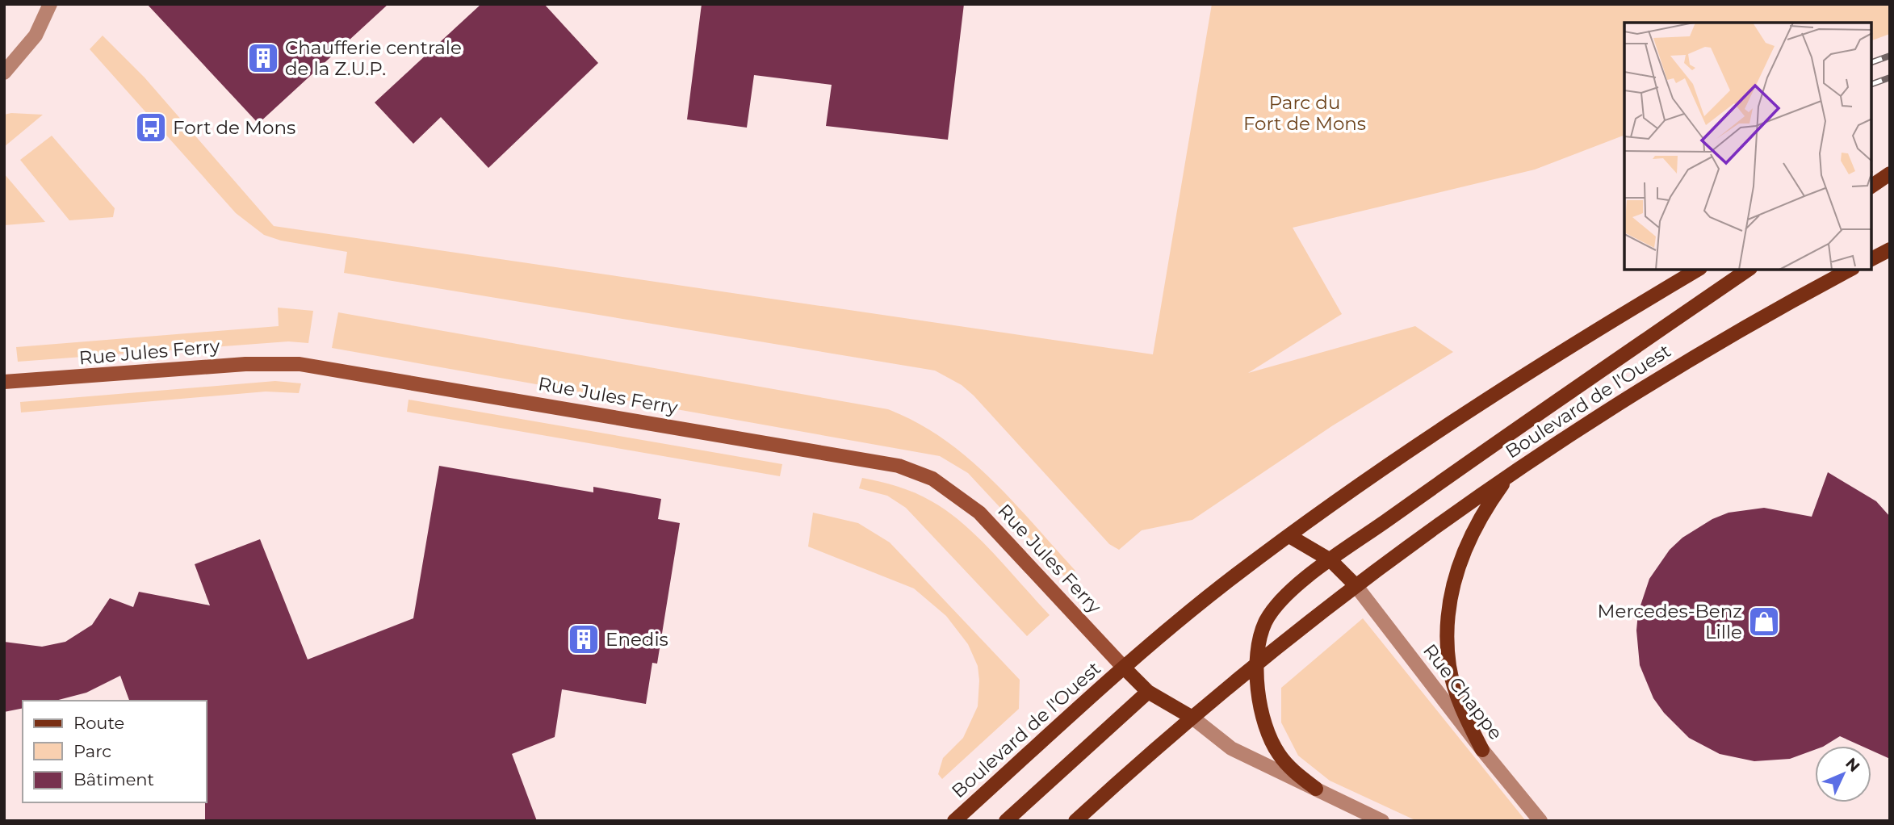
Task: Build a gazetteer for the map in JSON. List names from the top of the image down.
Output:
{
  "streets": {
    "main road": ["Rue Jules Ferry", "Boulevard de l'Ouest"],
    "street": ["Rue Chappe"]
  },
  "crossings": [
    ["Rue Jules Ferry", "Boulevard de l'Ouest"],
    ["Boulevard de l'Ouest", "Rue Chappe"]
  ],
  "parks": ["Parc du Fort de Mons"],
  "places": {
    "building": ["Chaufferie centrale de la Z.U.P.", "Enedis"],
    "bus stop": ["Fort de Mons"],
    "shop": ["Mercedes-Benz Lille"]
  },
  "legend": ["Route", "Parc", "Bâtiment"],
  "north": "top right"
}
